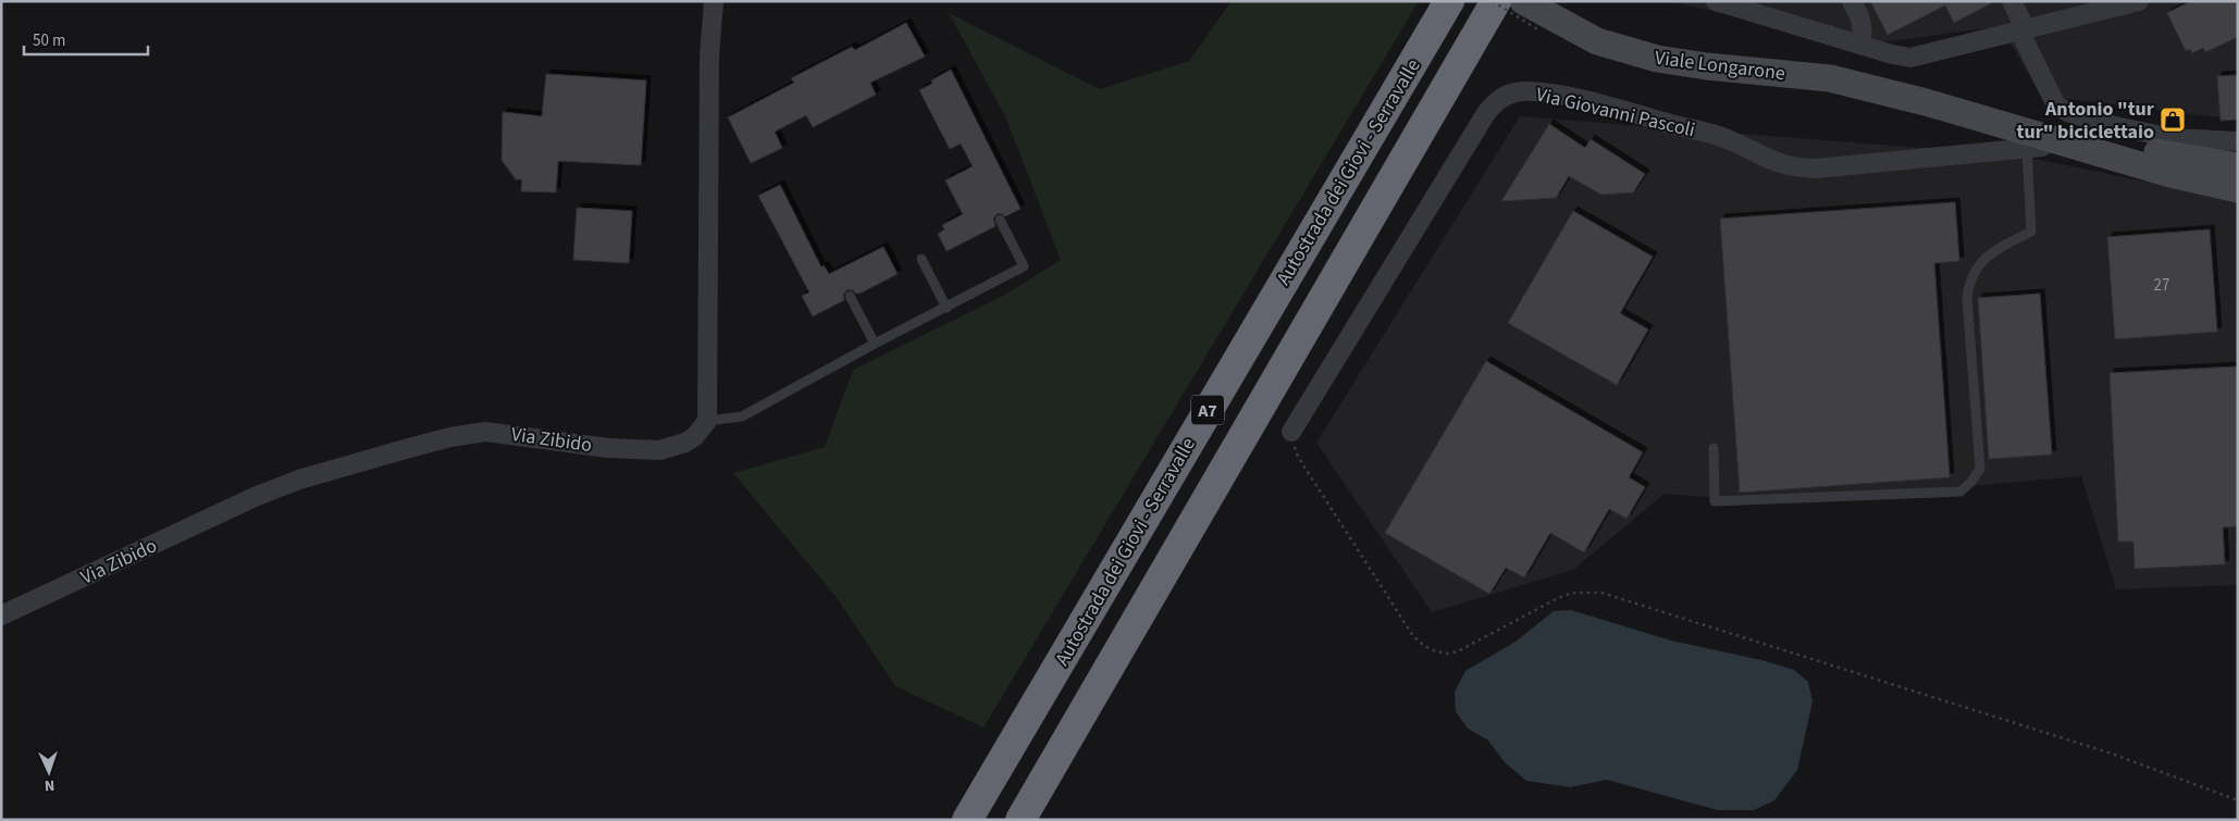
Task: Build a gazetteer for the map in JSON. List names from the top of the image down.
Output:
{
  "streets": {
    "highway": ["Autostrada dei Giovi - Serravalle", "A7"],
    "main road": ["Viale Longarone"],
    "street": ["Via Giovanni Pascoli", "Via Zibido"]
  },
  "crossings": [
    ["Viale Longarone", "Via Giovanni Pascoli"]
  ],
  "places": {
    "shop": ["Antonio \"tur tur\" biciclettaio"]
  },
  "house_numbers": ["27"],
  "scale_bar": "50 m",
  "north": "bottom"
}
